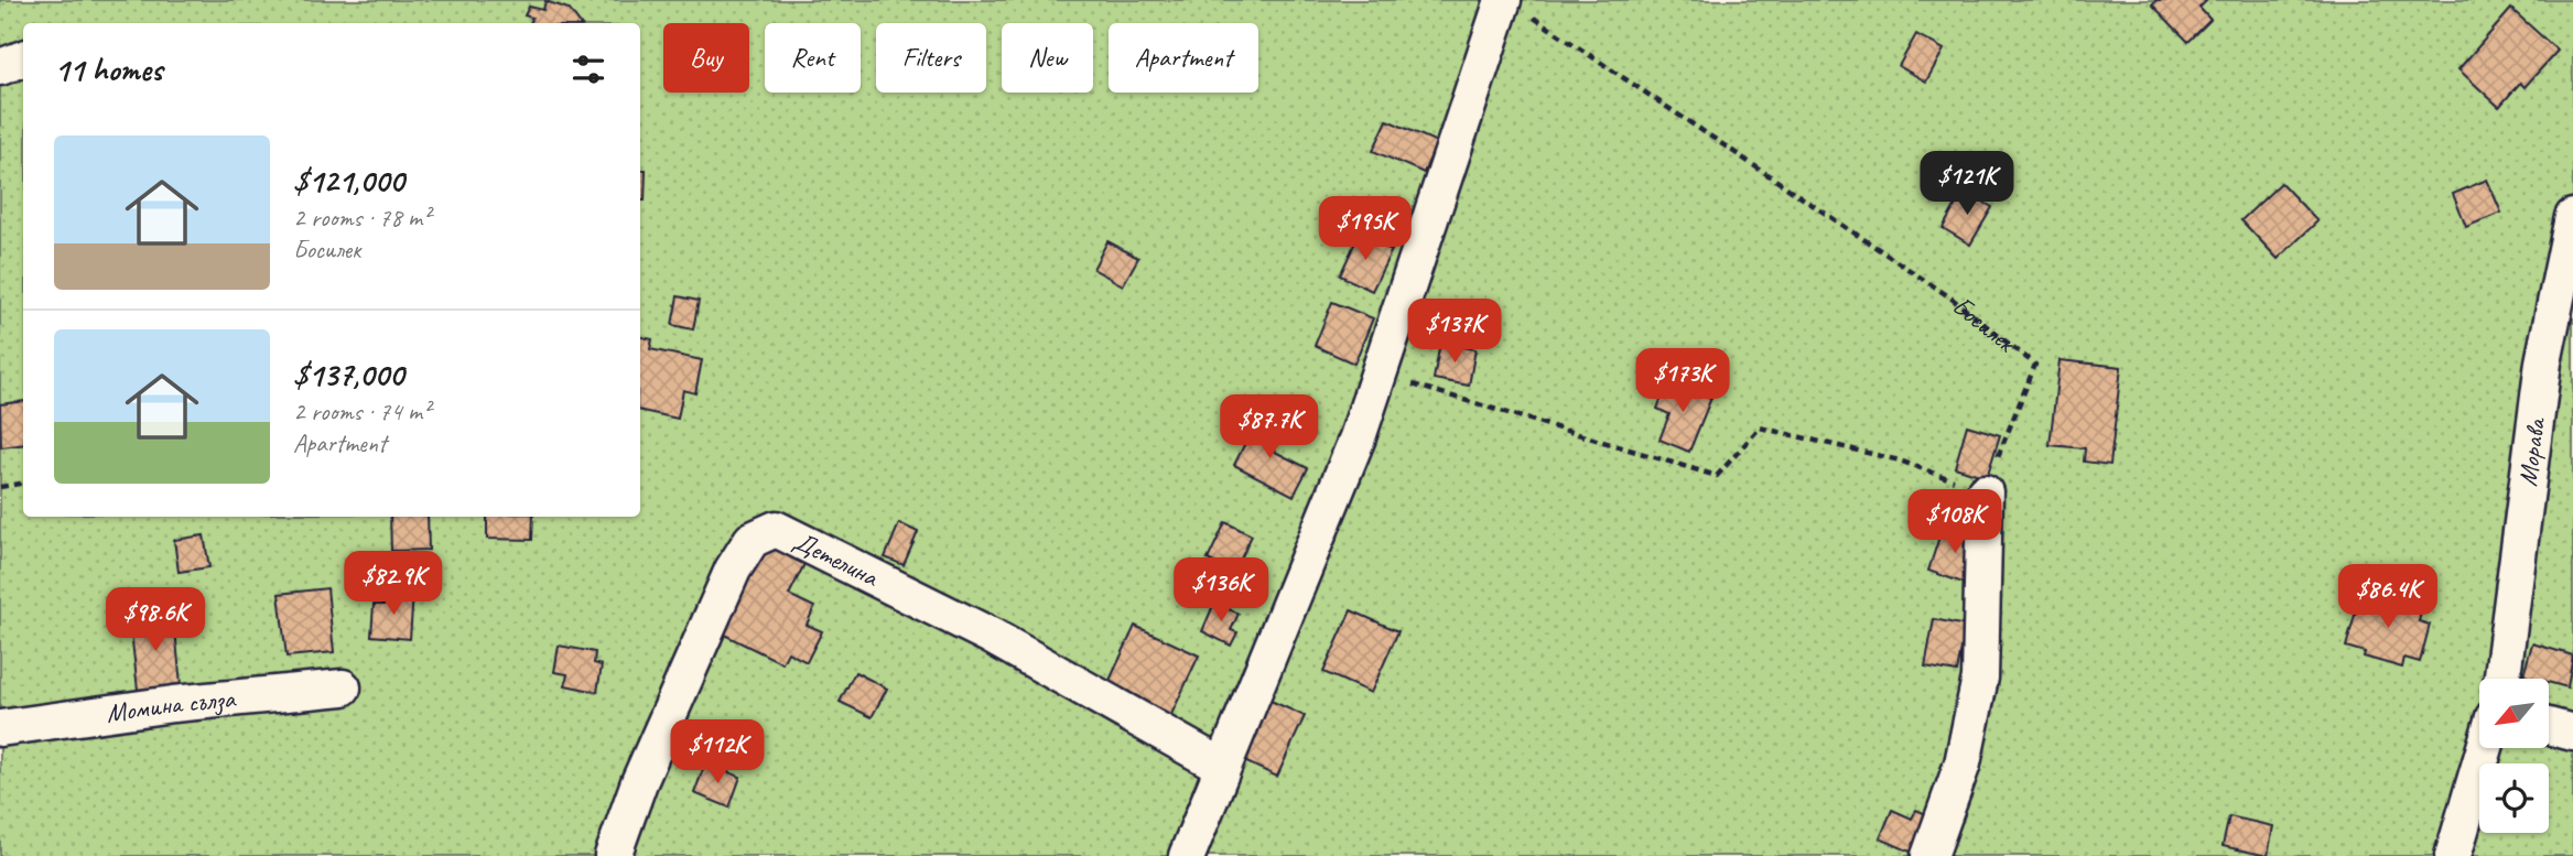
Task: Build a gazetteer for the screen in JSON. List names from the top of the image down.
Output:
{
  "streets": {
    "street": ["Морава", "Детелина", "Момина сълза"],
    "path": ["Босилек"]
  },
  "north": "bottom left",
  "page": {
    "chip": [
      "Buy",
      "Rent",
      "Filters",
      "New",
      "Apartment"
    ],
    "heading": "11 homes",
    "list": [
      {
        "name": "$121,000",
        "note": "2 rooms · 78 m² · Босилек"
      },
      {
        "name": "$137,000",
        "note": "2 rooms · 74 m² · Apartment"
      }
    ],
    "price": [
      "$121K",
      "$195K",
      "$137K",
      "$173K",
      "$87.7K",
      "$108K",
      "$82.9K",
      "$136K",
      "$86.4K",
      "$98.6K",
      "$112K"
    ]
  }
}
